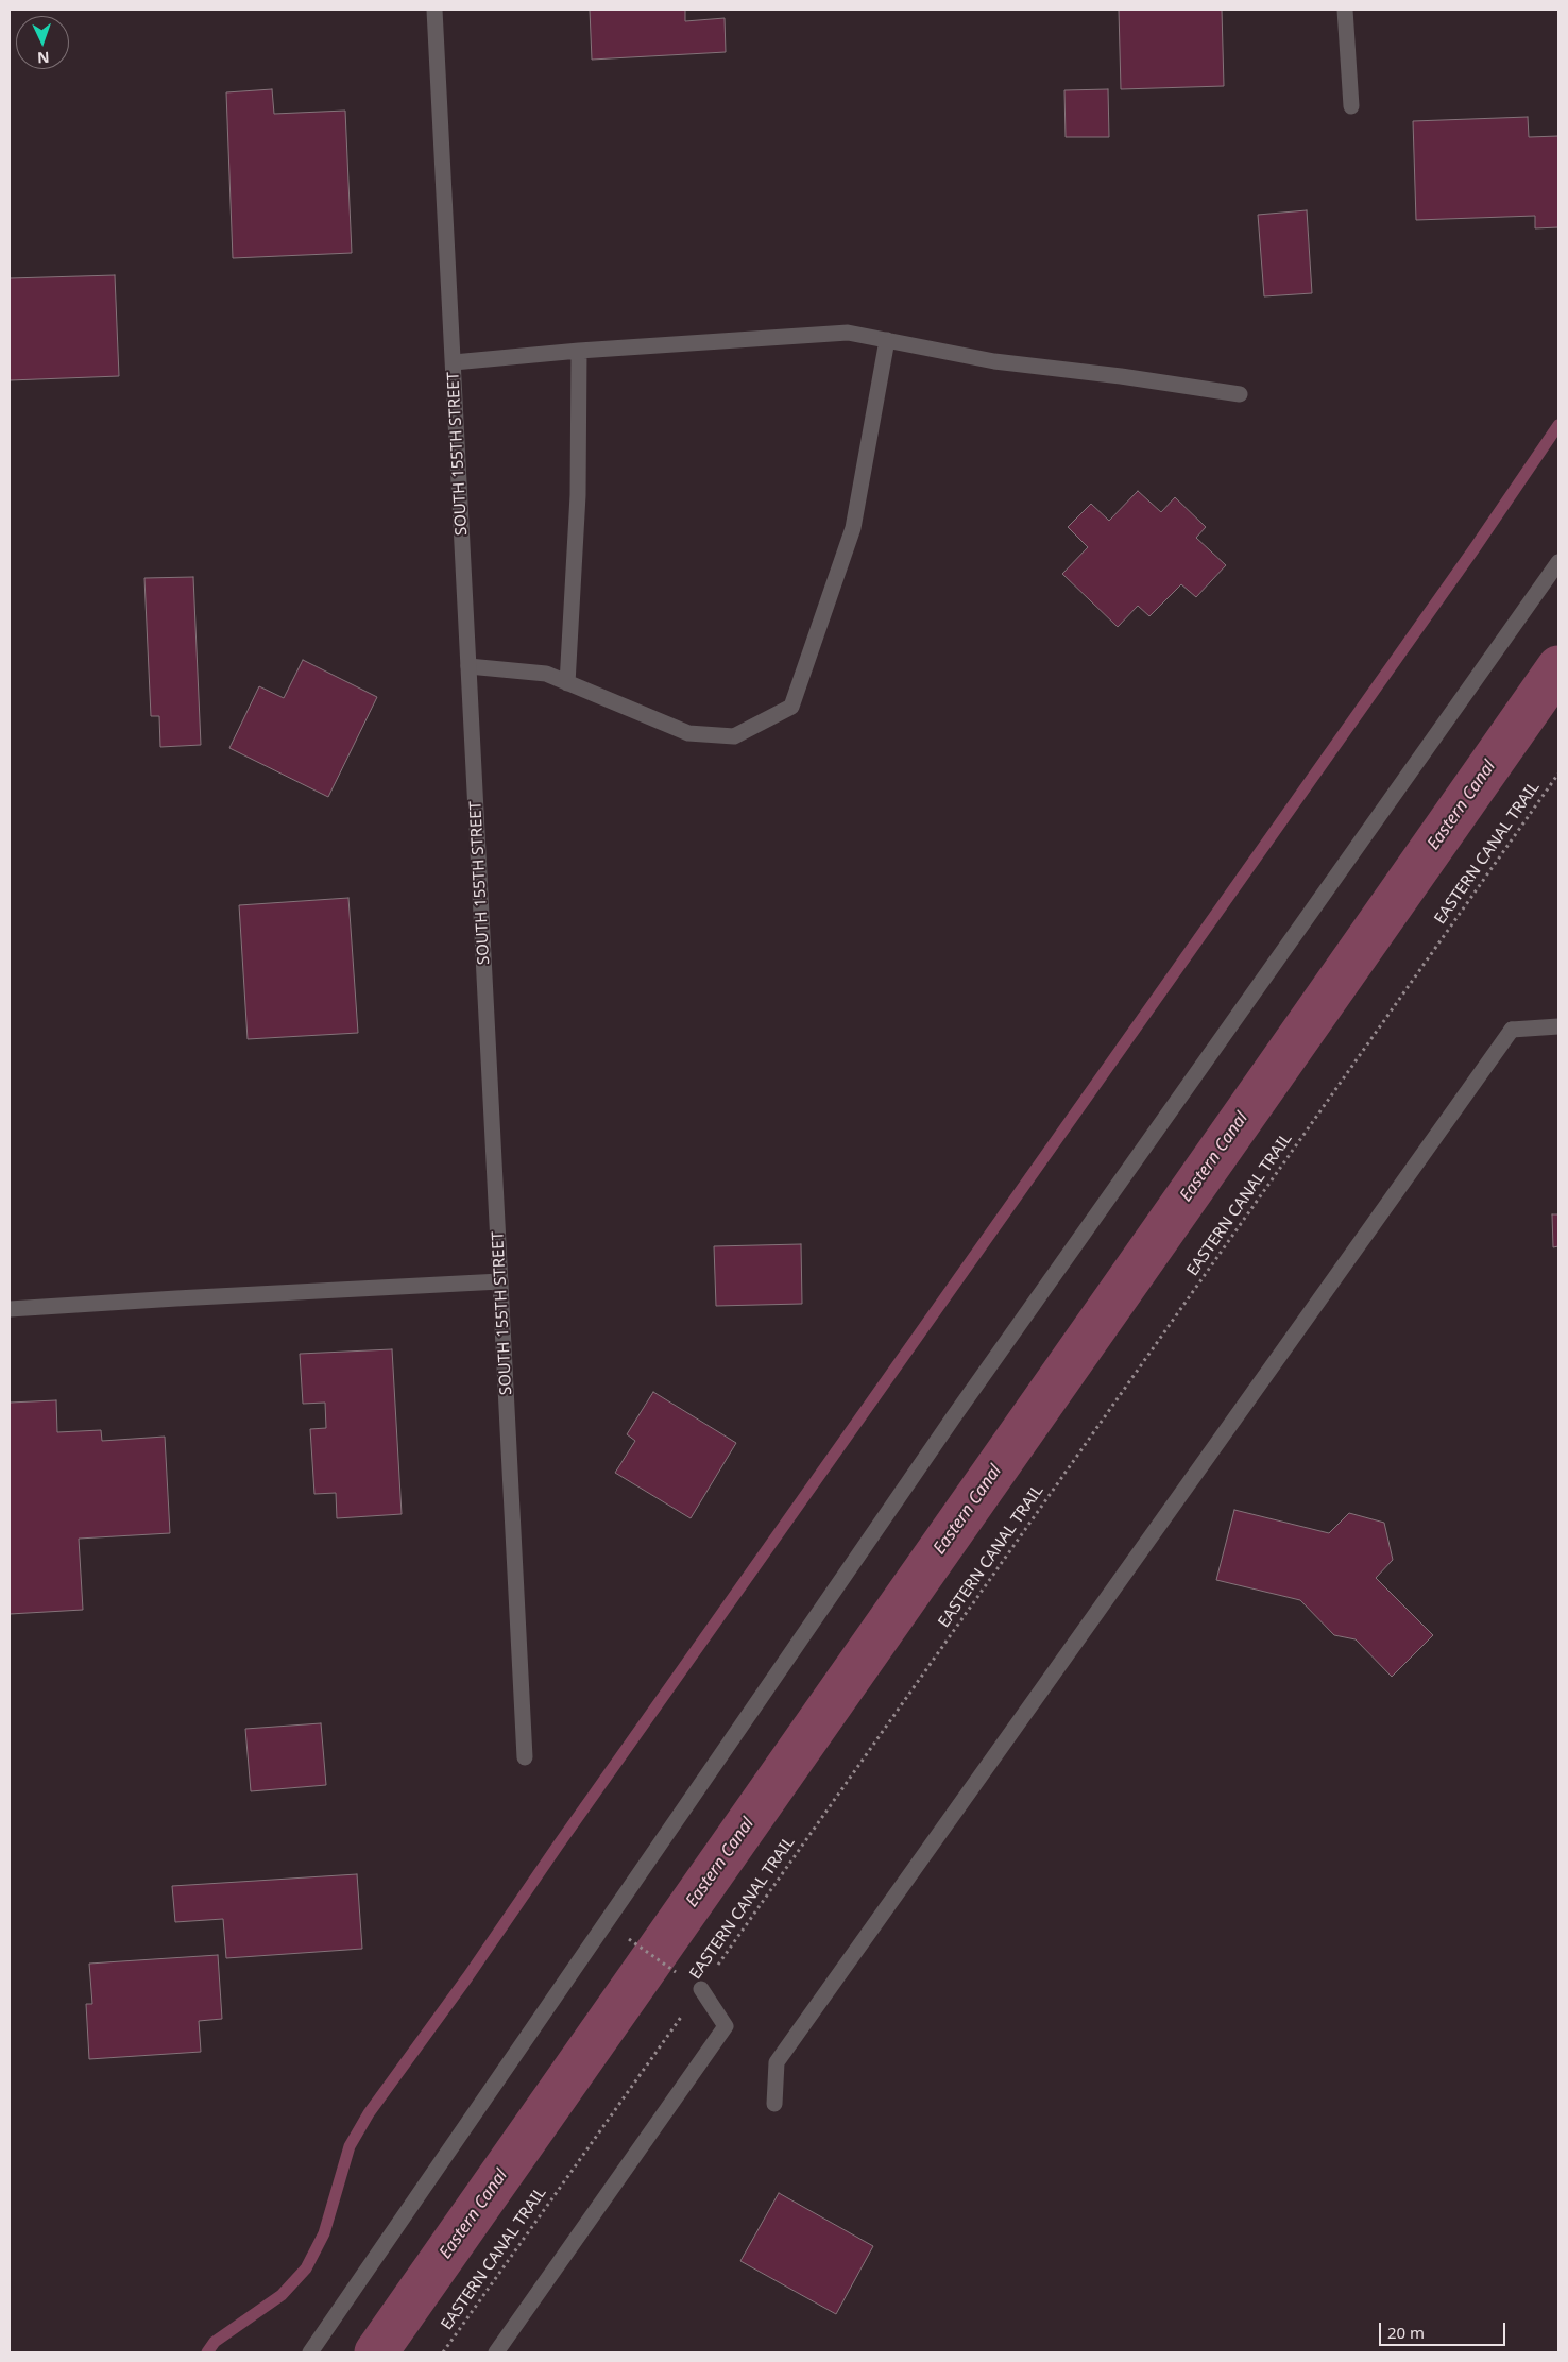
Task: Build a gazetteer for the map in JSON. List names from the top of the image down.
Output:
{
  "streets": {
    "street": ["SOUTH 155TH STREET"],
    "path": ["EASTERN CANAL TRAIL"]
  },
  "water": ["Eastern Canal"],
  "scale_bar": "20 m",
  "north": "bottom"
}
